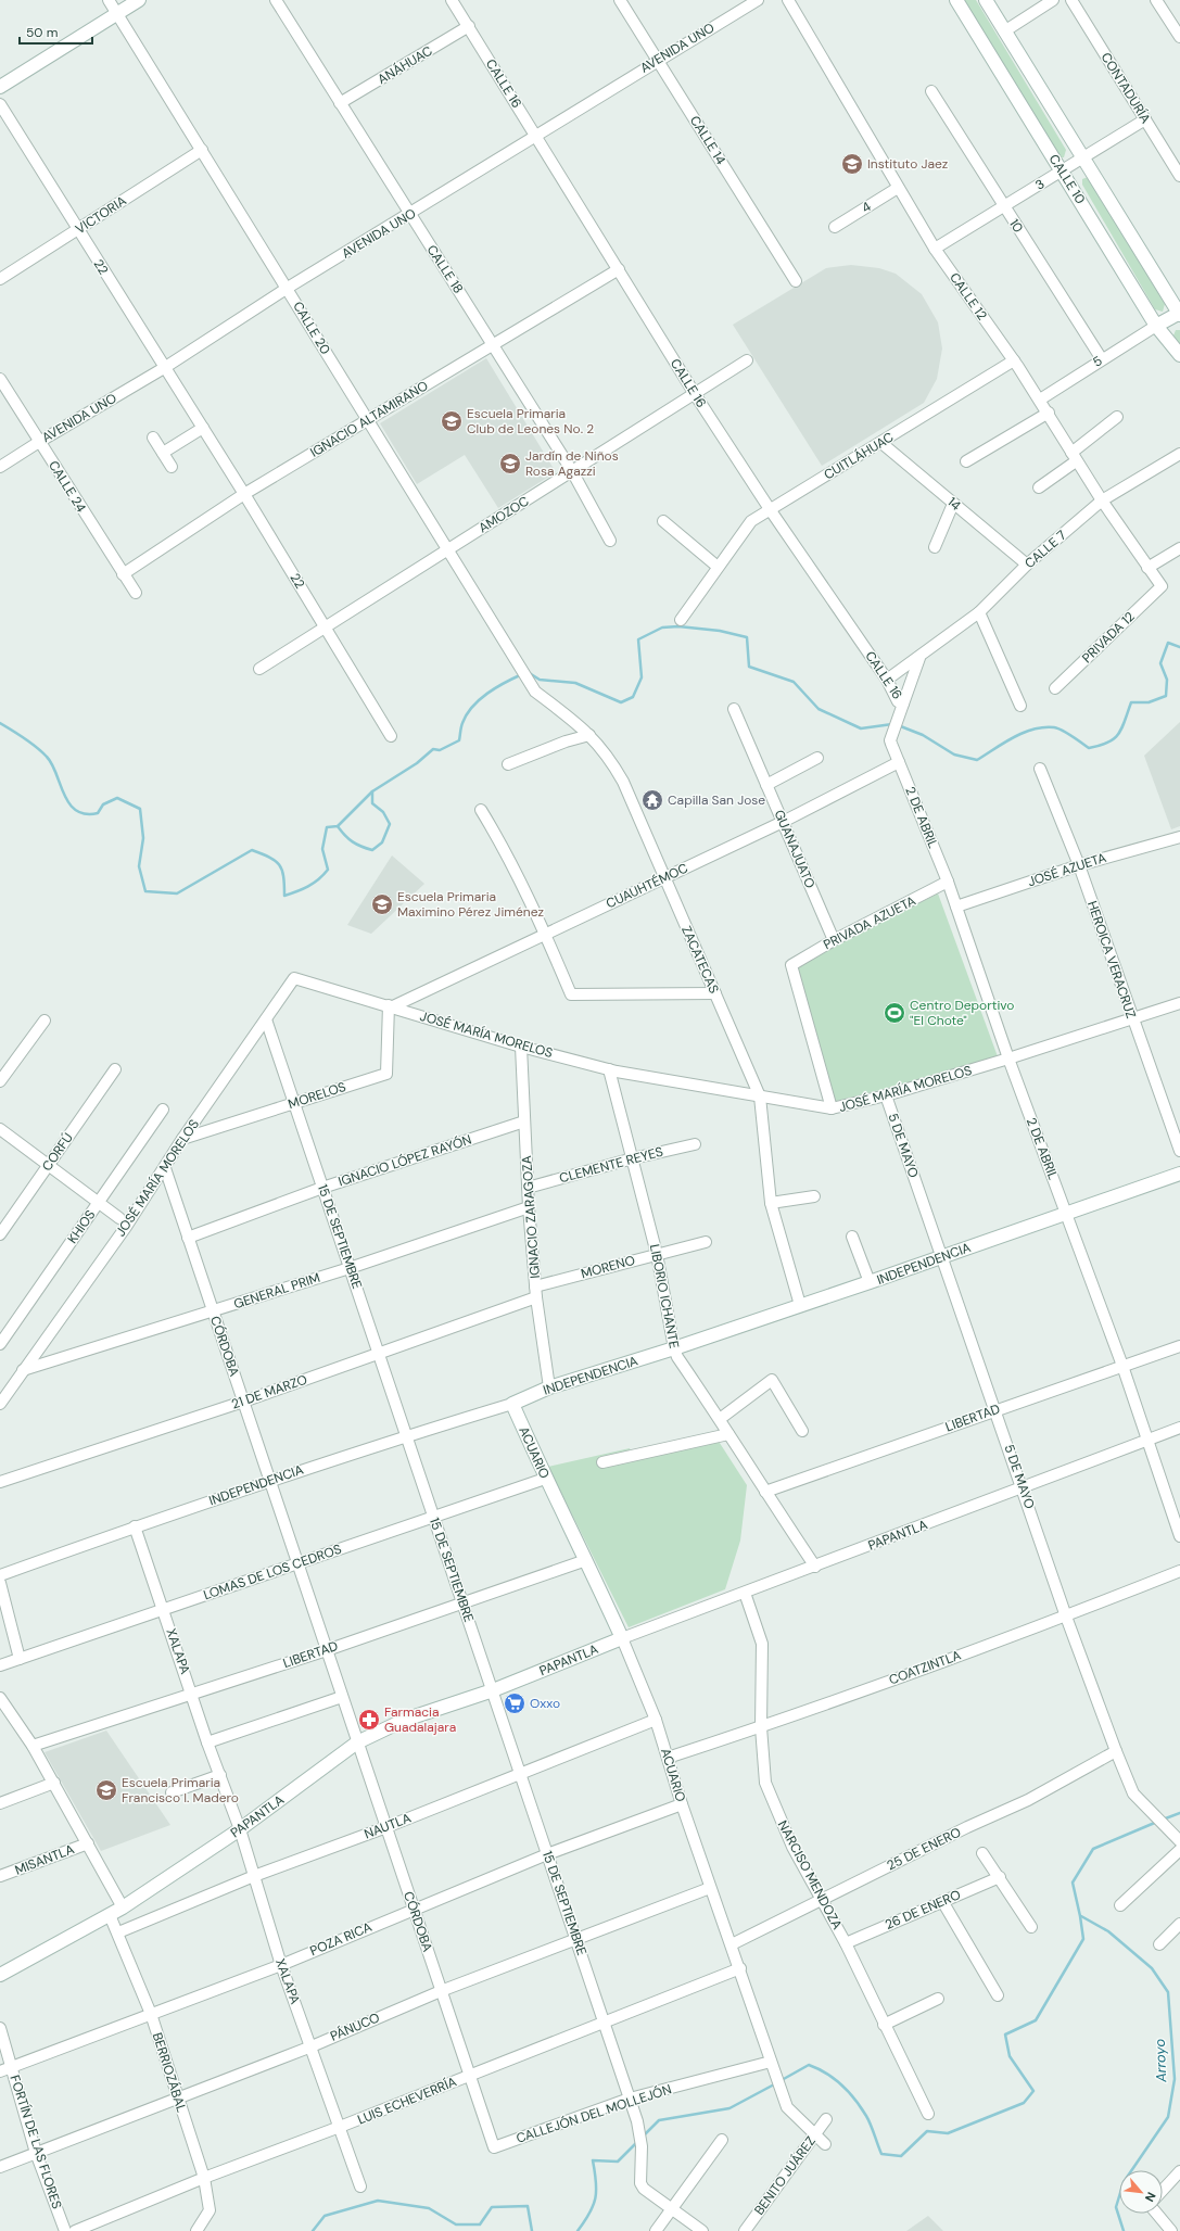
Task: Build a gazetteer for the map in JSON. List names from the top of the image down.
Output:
{
  "streets": {
    "main road": [
      "CALLE 10",
      "INDEPENDENCIA",
      "ACUARIO",
      "PAPANTLA"
    ],
    "street": [
      "AVENIDA UNO",
      "ANÁHUAC",
      "CALLE 16",
      "CONTADURÍA",
      "CALLE 14",
      "3",
      "4",
      "VICTORIA",
      "10",
      "22",
      "CALLE 18",
      "CALLE 12",
      "CALLE 20",
      "5",
      "IGNACIO ALTAMIRANO",
      "CUITLÁHUAC",
      "CALLE 24",
      "14",
      "AMOZOC",
      "CALLE 7",
      "PRIVADA 12",
      "2 DE ABRIL",
      "GUANAJUATO",
      "JOSÉ AZUETA",
      "CUAUHTÉMOC",
      "PRIVADA AZUETA",
      "ZACATECAS",
      "HEROICA VERACRUZ",
      "JOSÉ MARÍA MORELOS",
      "MORELOS",
      "5 DE MAYO",
      "CORFÚ",
      "IGNACIO LÓPEZ RAYÓN",
      "CLEMENTE REYES",
      "IGNACIO ZARAGOZA",
      "KHIOS",
      "15 DE SEPTIEMBRE",
      "MORENO",
      "GENERAL PRIM",
      "LIBORIO ICHANTE",
      "CÓRDOBA",
      "21 DE MARZO",
      "LIBERTAD",
      "LOMAS DE LOS CEDROS",
      "XALAPA",
      "COATZINTLA",
      "NAUTLA",
      "25 DE ENERO",
      "MISANTLA",
      "NARCISO MENDOZA",
      "26 DE ENERO",
      "POZA RICA",
      "PÁNUCO",
      "BERRIOZÁBAL",
      "LUIS ECHEVERRÍA",
      "CALLEJÓN DEL MOLLEJÓN",
      "FORTÍN DE LAS FLORES",
      "BENITO JUÁREZ"
    ]
  },
  "crossings": [
    ["AVENIDA UNO", "CALLE 16"],
    ["AVENIDA UNO", "CALLE 14"],
    ["AVENIDA UNO", "22"],
    ["AVENIDA UNO", "CALLE 18"],
    ["AVENIDA UNO", "CALLE 20"],
    ["AVENIDA UNO", "CALLE 24"],
    ["ANÁHUAC", "CALLE 16"],
    ["ANÁHUAC", "CALLE 18"],
    ["CALLE 16", "IGNACIO ALTAMIRANO"],
    ["CALLE 16", "CUITLÁHUAC"],
    ["CALLE 16", "AMOZOC"],
    ["CALLE 16", "CALLE 7"],
    ["CALLE 16", "2 DE ABRIL"],
    ["CALLE 16", "CUAUHTÉMOC"],
    ["CONTADURÍA", "3"],
    ["CALLE 10", "3"],
    ["CALLE 10", "5"],
    ["3", "10"],
    ["3", "CALLE 12"],
    ["4", "CALLE 12"],
    ["VICTORIA", "22"],
    ["VICTORIA", "CALLE 20"],
    ["10", "5"],
    ["22", "IGNACIO ALTAMIRANO"],
    ["22", "AMOZOC"],
    ["CALLE 18", "IGNACIO ALTAMIRANO"],
    ["CALLE 18", "AMOZOC"],
    ["CALLE 12", "5"],
    ["CALLE 12", "CUITLÁHUAC"],
    ["CALLE 12", "CALLE 7"],
    ["CALLE 12", "PRIVADA 12"],
    ["CALLE 20", "IGNACIO ALTAMIRANO"],
    ["CALLE 20", "AMOZOC"],
    ["CALLE 20", "ZACATECAS"],
    ["IGNACIO ALTAMIRANO", "CALLE 24"],
    ["CUITLÁHUAC", "14"],
    ["14", "CALLE 7"],
    ["2 DE ABRIL", "JOSÉ AZUETA"],
    ["2 DE ABRIL", "CUAUHTÉMOC"],
    ["2 DE ABRIL", "PRIVADA AZUETA"],
    ["2 DE ABRIL", "JOSÉ MARÍA MORELOS"],
    ["2 DE ABRIL", "INDEPENDENCIA"],
    ["2 DE ABRIL", "LIBERTAD"],
    ["2 DE ABRIL", "PAPANTLA"],
    ["GUANAJUATO", "CUAUHTÉMOC"],
    ["GUANAJUATO", "PRIVADA AZUETA"],
    ["JOSÉ AZUETA", "HEROICA VERACRUZ"],
    ["CUAUHTÉMOC", "ZACATECAS"],
    ["CUAUHTÉMOC", "JOSÉ MARÍA MORELOS"],
    ["CUAUHTÉMOC", "MORELOS"],
    ["PRIVADA AZUETA", "JOSÉ MARÍA MORELOS"],
    ["ZACATECAS", "JOSÉ MARÍA MORELOS"],
    ["ZACATECAS", "INDEPENDENCIA"],
    ["HEROICA VERACRUZ", "JOSÉ MARÍA MORELOS"],
    ["JOSÉ MARÍA MORELOS", "MORELOS"],
    ["JOSÉ MARÍA MORELOS", "5 DE MAYO"],
    ["JOSÉ MARÍA MORELOS", "IGNACIO ZARAGOZA"],
    ["JOSÉ MARÍA MORELOS", "15 DE SEPTIEMBRE"],
    ["JOSÉ MARÍA MORELOS", "GENERAL PRIM"],
    ["JOSÉ MARÍA MORELOS", "LIBORIO ICHANTE"],
    ["JOSÉ MARÍA MORELOS", "CÓRDOBA"],
    ["MORELOS", "15 DE SEPTIEMBRE"],
    ["5 DE MAYO", "INDEPENDENCIA"],
    ["5 DE MAYO", "LIBERTAD"],
    ["5 DE MAYO", "PAPANTLA"],
    ["5 DE MAYO", "COATZINTLA"],
    ["5 DE MAYO", "25 DE ENERO"],
    ["IGNACIO LÓPEZ RAYÓN", "IGNACIO ZARAGOZA"],
    ["IGNACIO LÓPEZ RAYÓN", "15 DE SEPTIEMBRE"],
    ["IGNACIO LÓPEZ RAYÓN", "CÓRDOBA"],
    ["CLEMENTE REYES", "IGNACIO ZARAGOZA"],
    ["CLEMENTE REYES", "LIBORIO ICHANTE"],
    ["IGNACIO ZARAGOZA", "INDEPENDENCIA"],
    ["IGNACIO ZARAGOZA", "MORENO"],
    ["IGNACIO ZARAGOZA", "GENERAL PRIM"],
    ["IGNACIO ZARAGOZA", "21 DE MARZO"],
    ["15 DE SEPTIEMBRE", "INDEPENDENCIA"],
    ["15 DE SEPTIEMBRE", "GENERAL PRIM"],
    ["15 DE SEPTIEMBRE", "21 DE MARZO"],
    ["15 DE SEPTIEMBRE", "LIBERTAD"],
    ["15 DE SEPTIEMBRE", "PAPANTLA"],
    ["15 DE SEPTIEMBRE", "LOMAS DE LOS CEDROS"],
    ["15 DE SEPTIEMBRE", "NAUTLA"],
    ["15 DE SEPTIEMBRE", "POZA RICA"],
    ["15 DE SEPTIEMBRE", "PÁNUCO"],
    ["15 DE SEPTIEMBRE", "LUIS ECHEVERRÍA"],
    ["15 DE SEPTIEMBRE", "CALLEJÓN DEL MOLLEJÓN"],
    ["INDEPENDENCIA", "LIBORIO ICHANTE"],
    ["INDEPENDENCIA", "CÓRDOBA"],
    ["INDEPENDENCIA", "ACUARIO"],
    ["INDEPENDENCIA", "XALAPA"],
    ["MORENO", "LIBORIO ICHANTE"],
    ["GENERAL PRIM", "CÓRDOBA"],
    ["LIBORIO ICHANTE", "LIBERTAD"],
    ["LIBORIO ICHANTE", "PAPANTLA"],
    ["CÓRDOBA", "21 DE MARZO"],
    ["CÓRDOBA", "LIBERTAD"],
    ["CÓRDOBA", "PAPANTLA"],
    ["CÓRDOBA", "LOMAS DE LOS CEDROS"],
    ["CÓRDOBA", "NAUTLA"],
    ["CÓRDOBA", "POZA RICA"],
    ["CÓRDOBA", "PÁNUCO"],
    ["CÓRDOBA", "LUIS ECHEVERRÍA"],
    ["CÓRDOBA", "CALLEJÓN DEL MOLLEJÓN"],
    ["LIBERTAD", "ACUARIO"],
    ["LIBERTAD", "XALAPA"],
    ["ACUARIO", "PAPANTLA"],
    ["ACUARIO", "LOMAS DE LOS CEDROS"],
    ["ACUARIO", "COATZINTLA"],
    ["ACUARIO", "NAUTLA"],
    ["ACUARIO", "25 DE ENERO"],
    ["ACUARIO", "POZA RICA"],
    ["ACUARIO", "PÁNUCO"],
    ["ACUARIO", "LUIS ECHEVERRÍA"],
    ["ACUARIO", "CALLEJÓN DEL MOLLEJÓN"],
    ["ACUARIO", "BENITO JUÁREZ"],
    ["PAPANTLA", "XALAPA"],
    ["PAPANTLA", "NARCISO MENDOZA"],
    ["PAPANTLA", "BERRIOZÁBAL"],
    ["LOMAS DE LOS CEDROS", "XALAPA"],
    ["XALAPA", "NAUTLA"],
    ["XALAPA", "POZA RICA"],
    ["XALAPA", "PÁNUCO"],
    ["XALAPA", "LUIS ECHEVERRÍA"],
    ["COATZINTLA", "NARCISO MENDOZA"],
    ["NAUTLA", "BERRIOZÁBAL"],
    ["25 DE ENERO", "NARCISO MENDOZA"],
    ["NARCISO MENDOZA", "26 DE ENERO"],
    ["POZA RICA", "BERRIOZÁBAL"],
    ["POZA RICA", "FORTÍN DE LAS FLORES"],
    ["PÁNUCO", "BERRIOZÁBAL"],
    ["PÁNUCO", "FORTÍN DE LAS FLORES"],
    ["BERRIOZÁBAL", "LUIS ECHEVERRÍA"]
  ],
  "water": ["Arroyo"],
  "places": {
    "school or university": [
      "Instituto Jaez",
      "Escuela Primaria Club de Leones No. 2",
      "Jardín de Niños Rosa Agazzi",
      "Escuela Primaria Maximino Pérez Jiménez",
      "Escuela Primaria Francisco I. Madero"
    ],
    "temple": ["Capilla San Jose"],
    "sports": ["Centro Deportivo \"El Chote\""],
    "supermarket": ["Oxxo"],
    "pharmacy": ["Farmacia Guadalajara"]
  },
  "scale_bar": "50 m",
  "north": "bottom right"
}
